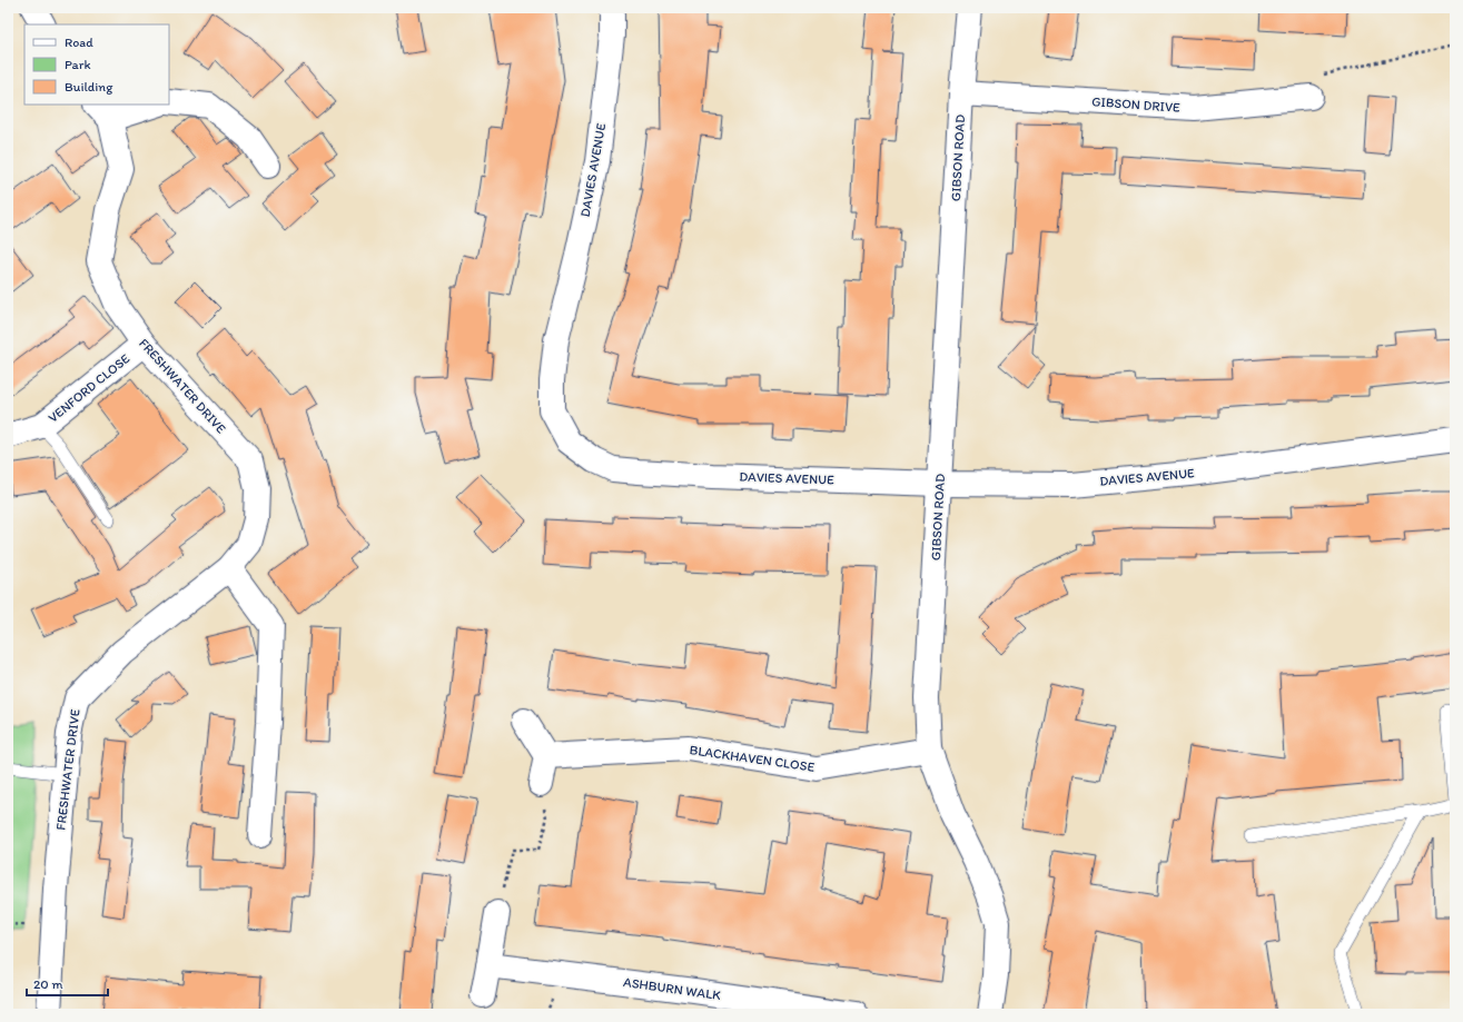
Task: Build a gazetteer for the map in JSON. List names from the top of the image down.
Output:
{
  "streets": {
    "street": [
      "GIBSON DRIVE",
      "GIBSON ROAD",
      "DAVIES AVENUE",
      "FRESHWATER DRIVE",
      "VENFORD CLOSE",
      "BLACKHAVEN CLOSE",
      "ASHBURN WALK"
    ]
  },
  "crossings": [
    ["GIBSON DRIVE", "GIBSON ROAD"],
    ["GIBSON ROAD", "DAVIES AVENUE"],
    ["GIBSON ROAD", "BLACKHAVEN CLOSE"],
    ["FRESHWATER DRIVE", "VENFORD CLOSE"]
  ],
  "legend": ["Road", "Park", "Building"],
  "scale_bar": "20 m"
}
